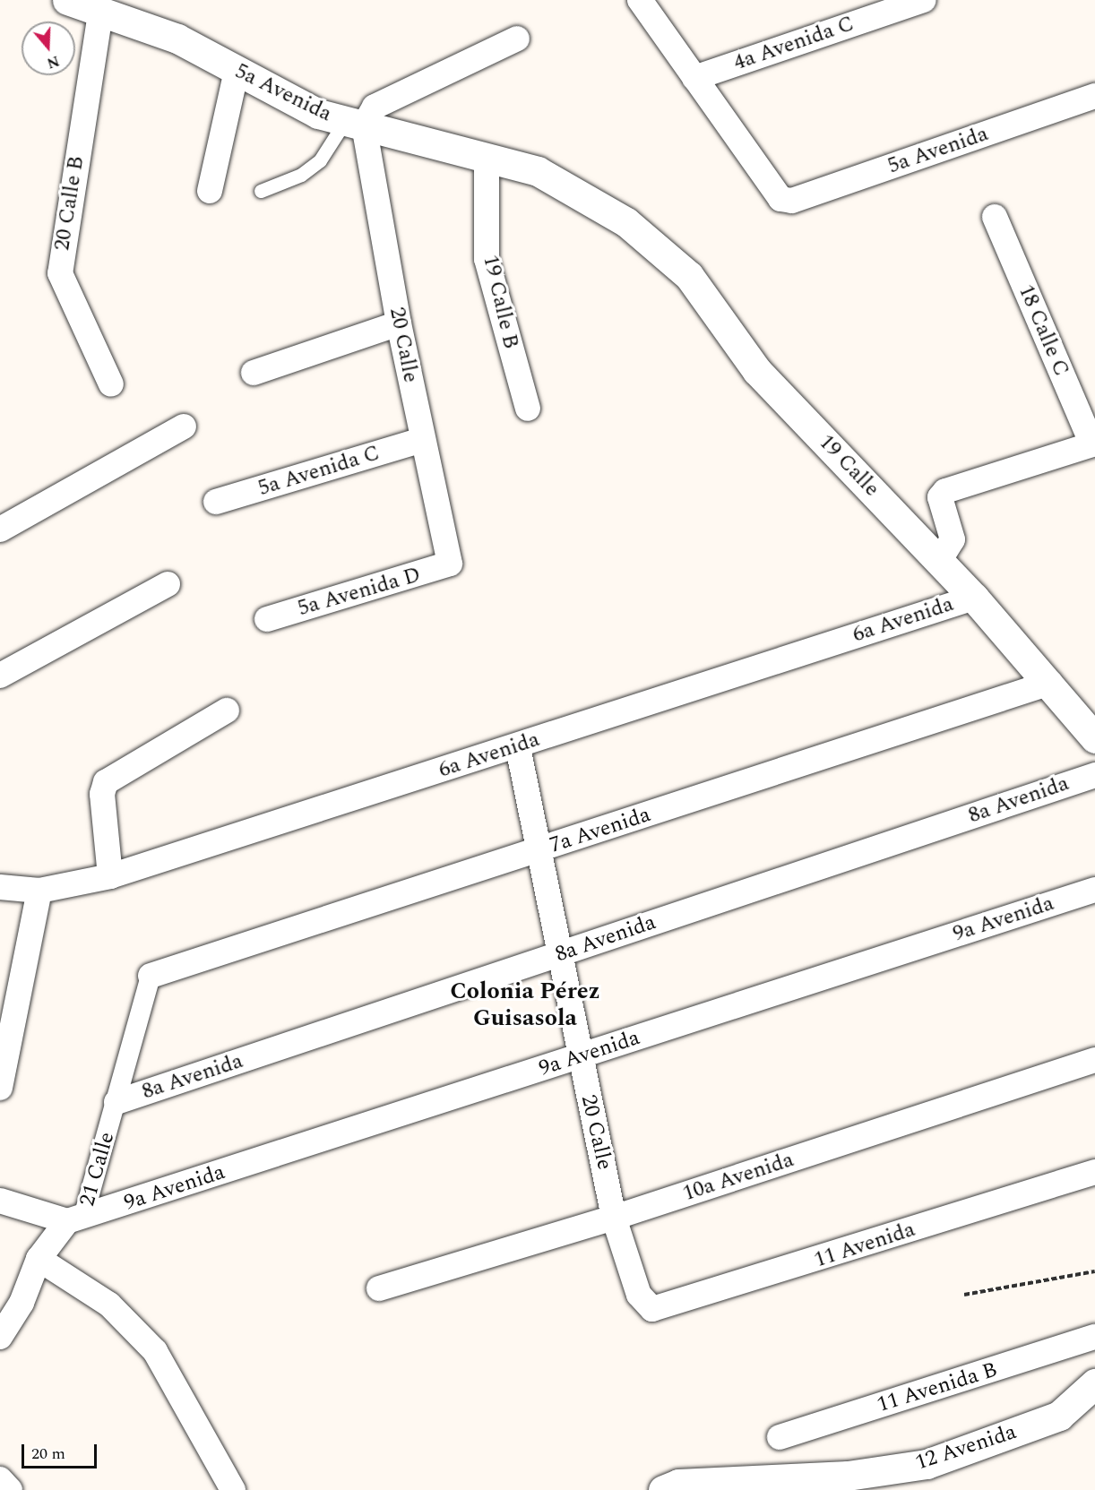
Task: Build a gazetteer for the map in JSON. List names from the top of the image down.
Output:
{
  "streets": {
    "street": [
      "4a Avenida C",
      "5a Avenida",
      "20 Calle B",
      "19 Calle B",
      "18 Calle C",
      "20 Calle",
      "19 Calle",
      "5a Avenida C",
      "5a Avenida D",
      "6a Avenida",
      "8a Avenida",
      "7a Avenida",
      "9a Avenida",
      "21 Calle",
      "10a Avenida",
      "11 Avenida",
      "11 Avenida B",
      "12 Avenida"
    ]
  },
  "crossings": [
    ["4a Avenida C", "5a Avenida"],
    ["5a Avenida", "20 Calle B"],
    ["5a Avenida", "19 Calle B"],
    ["5a Avenida", "20 Calle"],
    ["5a Avenida", "19 Calle"],
    ["20 Calle", "5a Avenida C"],
    ["20 Calle", "5a Avenida D"],
    ["20 Calle", "6a Avenida"],
    ["20 Calle", "8a Avenida"],
    ["20 Calle", "7a Avenida"],
    ["20 Calle", "9a Avenida"],
    ["20 Calle", "10a Avenida"],
    ["20 Calle", "11 Avenida"],
    ["19 Calle", "6a Avenida"],
    ["19 Calle", "7a Avenida"],
    ["8a Avenida", "21 Calle"],
    ["7a Avenida", "21 Calle"],
    ["9a Avenida", "21 Calle"]
  ],
  "districts": ["Colonia Pérez Guisasola"],
  "scale_bar": "20 m",
  "north": "bottom"
}
